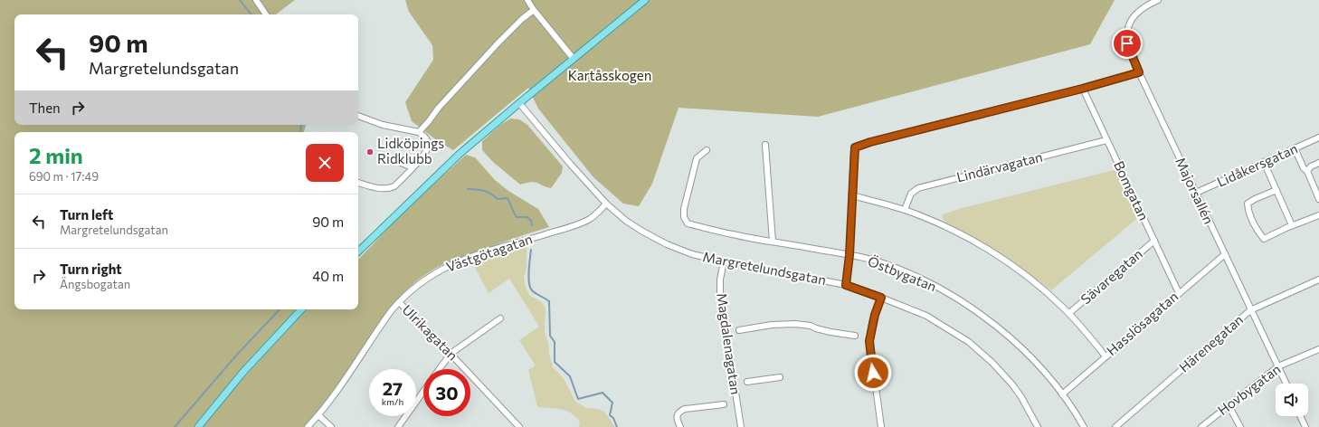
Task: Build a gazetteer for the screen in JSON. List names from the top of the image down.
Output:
{
  "streets": {
    "street": [
      "Lidåkersgatan",
      "Lindärvagatan",
      "Bomgatan",
      "Majorsallén",
      "Västgötagatan",
      "Margretelundsgatan",
      "Östbygatan",
      "Sävaregatan",
      "Hasslösagatan",
      "Ulrikagatan",
      "Magdalenagatan",
      "Härenegatan",
      "Hovbygatan"
    ]
  },
  "crossings": [
    ["Lidåkersgatan", "Majorsallén"],
    ["Lindärvagatan", "Bomgatan"],
    ["Bomgatan", "Sävaregatan"],
    ["Bomgatan", "Hasslösagatan"],
    ["Majorsallén", "Hasslösagatan"],
    ["Majorsallén", "Härenegatan"],
    ["Majorsallén", "Hovbygatan"],
    ["Västgötagatan", "Margretelundsgatan"],
    ["Västgötagatan", "Ulrikagatan"],
    ["Margretelundsgatan", "Magdalenagatan"],
    ["Östbygatan", "Hasslösagatan"]
  ],
  "parks": ["Kartåsskogen"],
  "places": ["Lidköpings Ridklubb"],
  "page": {
    "turn": ["90 m", "Margretelundsgatan"],
    "then": "Then",
    "heading": ["2 min", "690 m · 17:49"],
    "list": [
      {
        "name": "Turn left",
        "note": "Margretelundsgatan",
        "value": "90 m"
      },
      {
        "name": "Turn right",
        "note": "Ängsbogatan",
        "value": "40 m"
      }
    ],
    "speed": "27 km/h",
    "limit": "30"
  }
}
